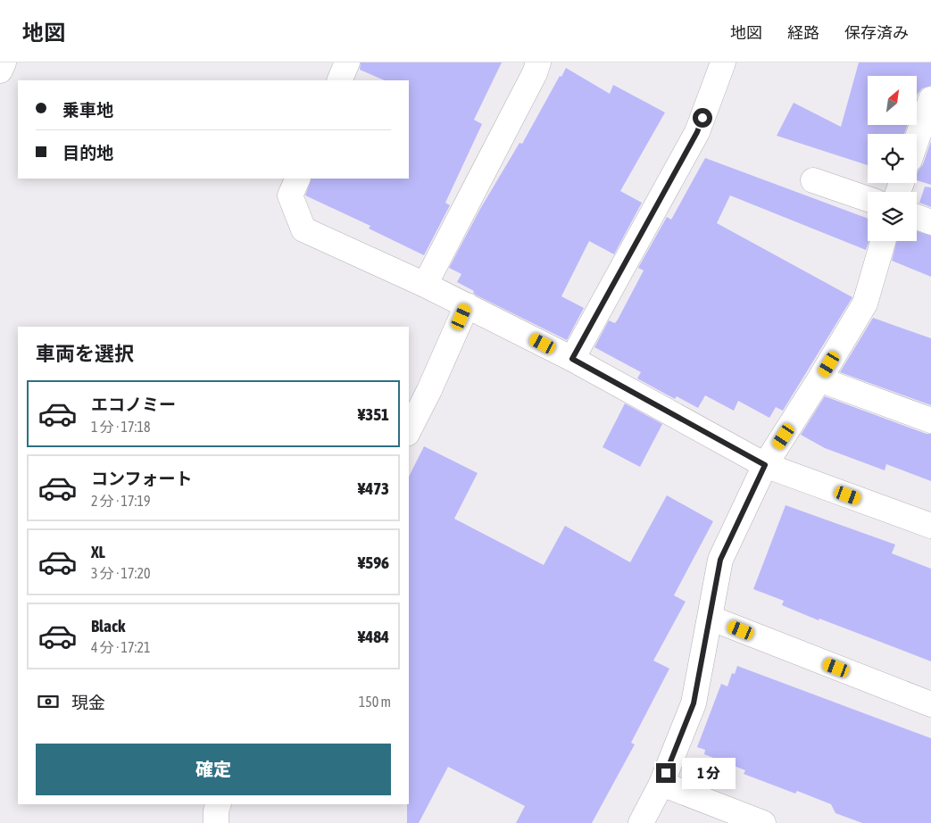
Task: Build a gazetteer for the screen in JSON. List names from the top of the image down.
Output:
{
  "north": "top right",
  "page": {
    "header": "地図",
    "nav": ["地図", "経路", "保存済み"],
    "banner": ["乗車地", "目的地"],
    "heading": "車両を選択",
    "list": [
      {
        "name": "エコノミー",
        "note": "1 分 · 17:18",
        "value": "¥351"
      },
      {
        "name": "コンフォート",
        "note": "2 分 · 17:19",
        "value": "¥473"
      },
      {
        "name": "XL",
        "note": "3 分 · 17:20",
        "value": "¥596"
      },
      {
        "name": "Black",
        "note": "4 分 · 17:21",
        "value": "¥484"
      }
    ],
    "pay": ["現金", "150 m"],
    "buttons": "確定",
    "bubble": "1 分"
  }
}
